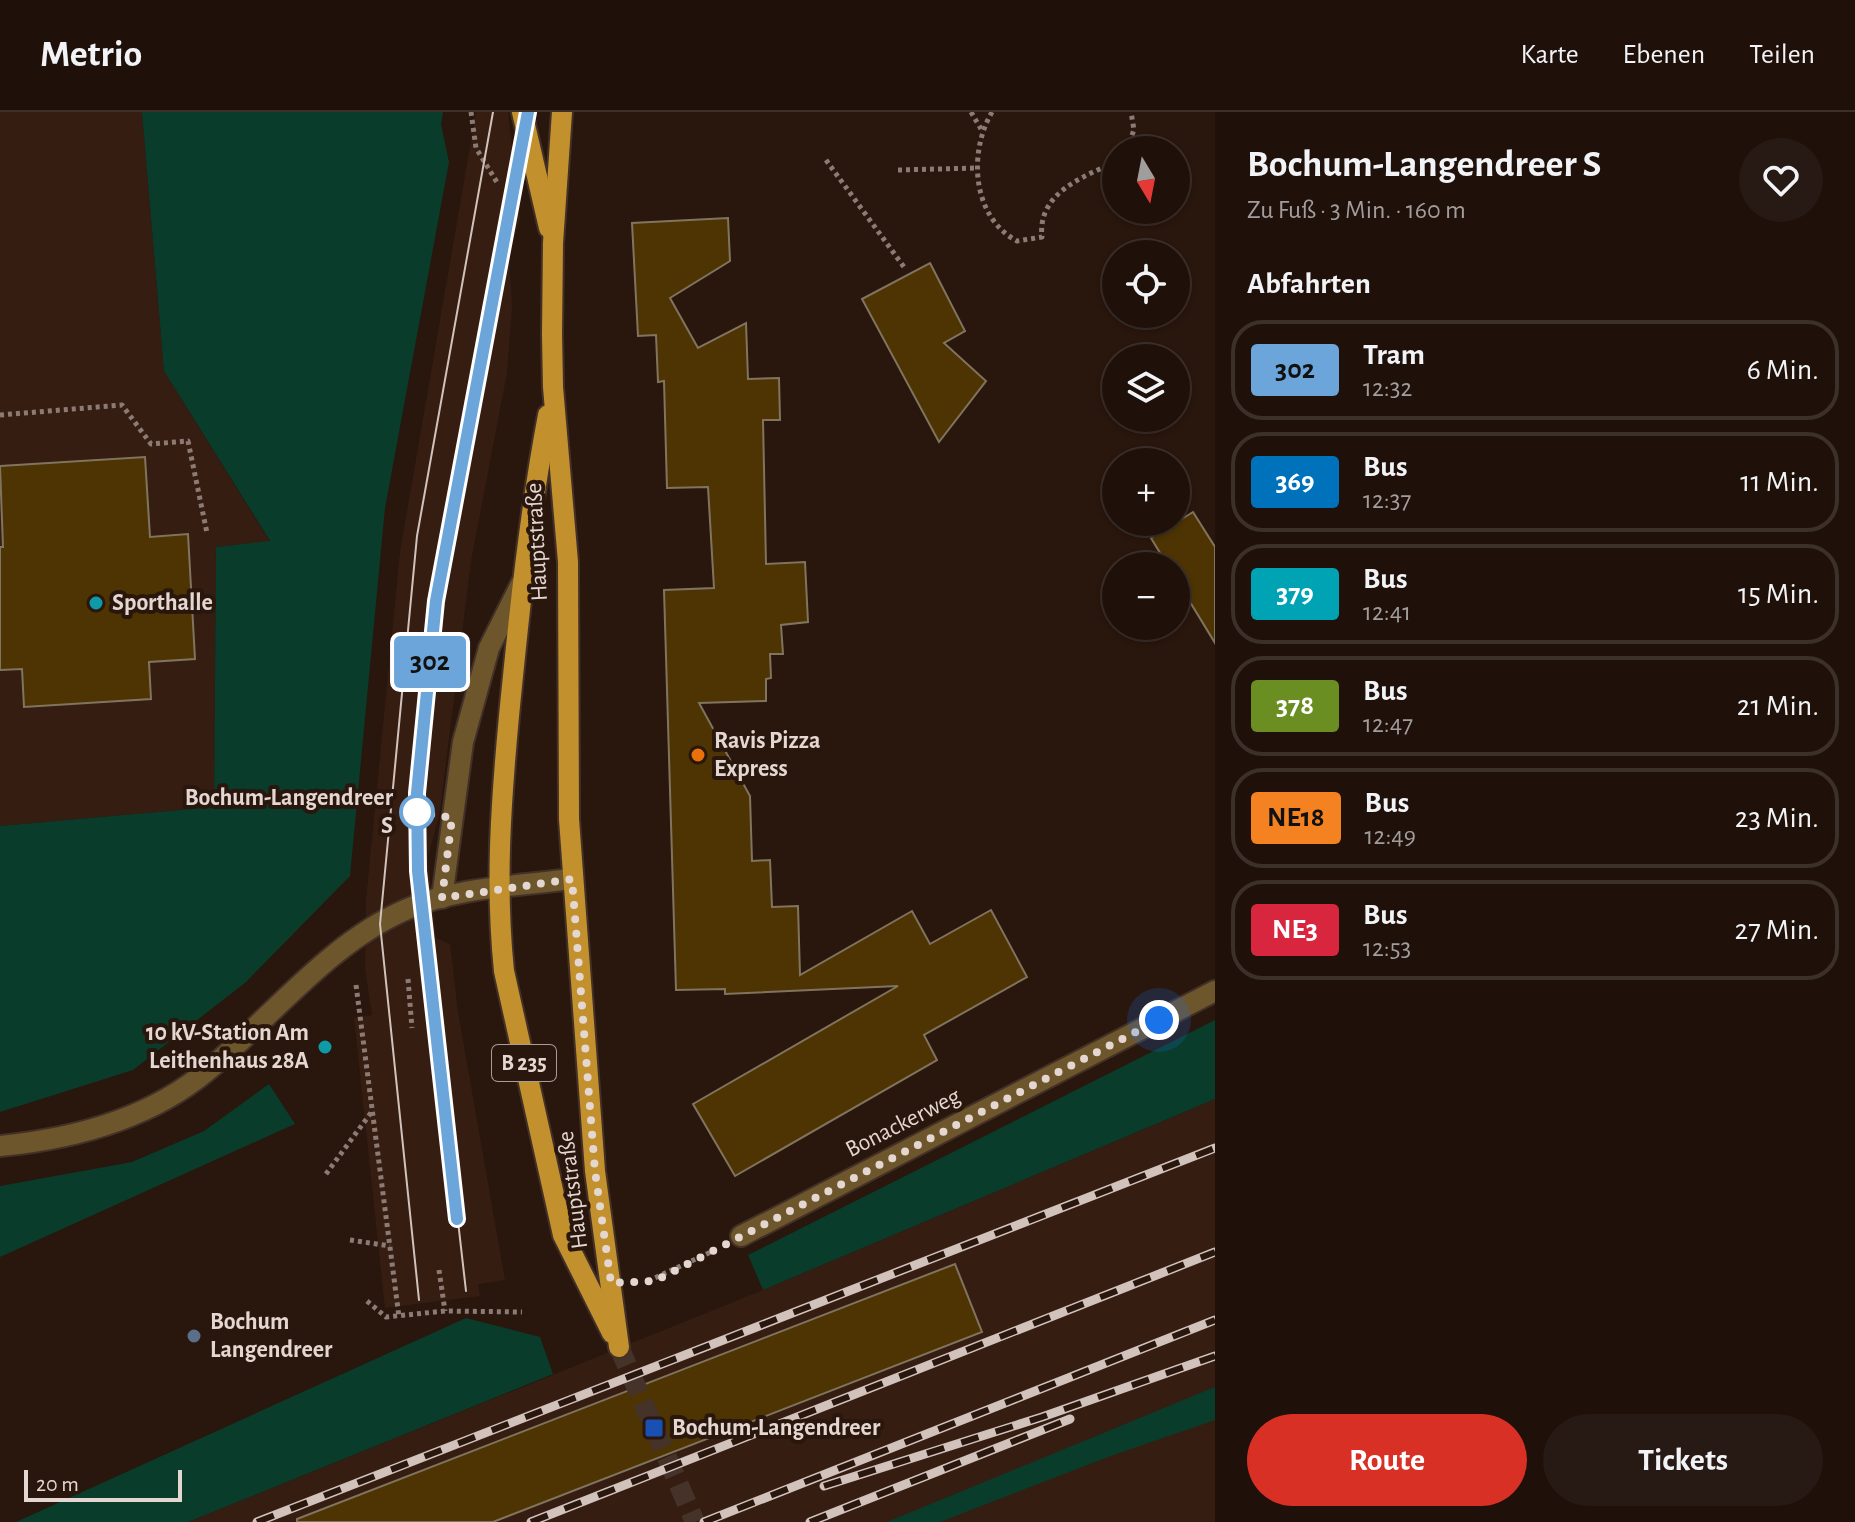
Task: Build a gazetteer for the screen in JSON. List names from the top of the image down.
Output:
{
  "streets": {
    "main road": ["Hauptstraße", "B 235"],
    "street": ["Bonackerweg"]
  },
  "places": {
    "other": [
      "Sporthalle",
      "Ravis Pizza Express",
      "Bochum-Langendreer S",
      "10 kV-Station Am Leithenhaus 28A",
      "Bochum Langendreer"
    ],
    "transit": ["Bochum-Langendreer"]
  },
  "lines": ["tram line 302"],
  "scale_bar": "20 m",
  "north": "bottom",
  "page": {
    "header": "Metrio",
    "nav": ["Karte", "Ebenen", "Teilen"],
    "on_map": "302",
    "heading": [
      ["Bochum-Langendreer S", "Zu Fuß · 3 Min. · 160 m"],
      "Abfahrten"
    ],
    "map_buttons": ["+", "−"],
    "list": [
      {
        "mark": "302",
        "name": "Tram",
        "note": "12:32",
        "value": "6 Min."
      },
      {
        "mark": "369",
        "name": "Bus",
        "note": "12:37",
        "value": "11 Min."
      },
      {
        "mark": "379",
        "name": "Bus",
        "note": "12:41",
        "value": "15 Min."
      },
      {
        "mark": "378",
        "name": "Bus",
        "note": "12:47",
        "value": "21 Min."
      },
      {
        "mark": "NE18",
        "name": "Bus",
        "note": "12:49",
        "value": "23 Min."
      },
      {
        "mark": "NE3",
        "name": "Bus",
        "note": "12:53",
        "value": "27 Min."
      }
    ],
    "buttons": ["Route", "Tickets"],
    "scale": "20 m"
  }
}
